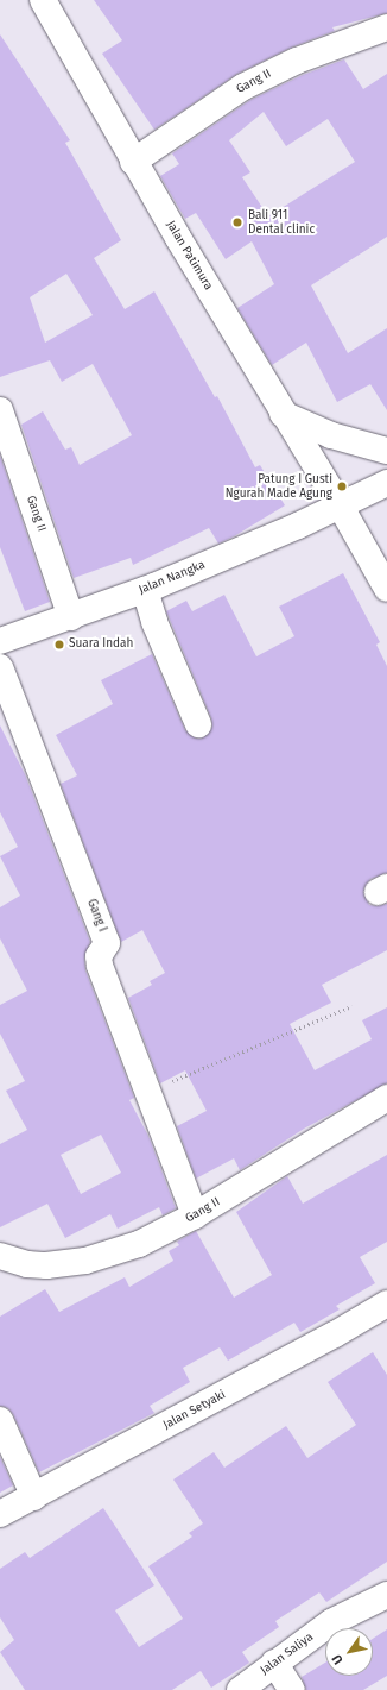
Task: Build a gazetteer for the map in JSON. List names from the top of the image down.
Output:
{
  "streets": {
    "street": [
      "Gang II",
      "Jalan Patimura",
      "Jalan Nangka",
      "Gang I",
      "Jalan Setyaki",
      "Jalan Saliya"
    ]
  },
  "crossings": [
    ["Gang II", "Jalan Patimura"],
    ["Gang II", "Jalan Nangka"],
    ["Gang II", "Gang I"],
    ["Jalan Patimura", "Jalan Nangka"]
  ],
  "places": ["Bali 911 Dental clinic", "Patung I Gusti Ngurah Made Agung", "Suara Indah"],
  "north": "bottom left"
}
